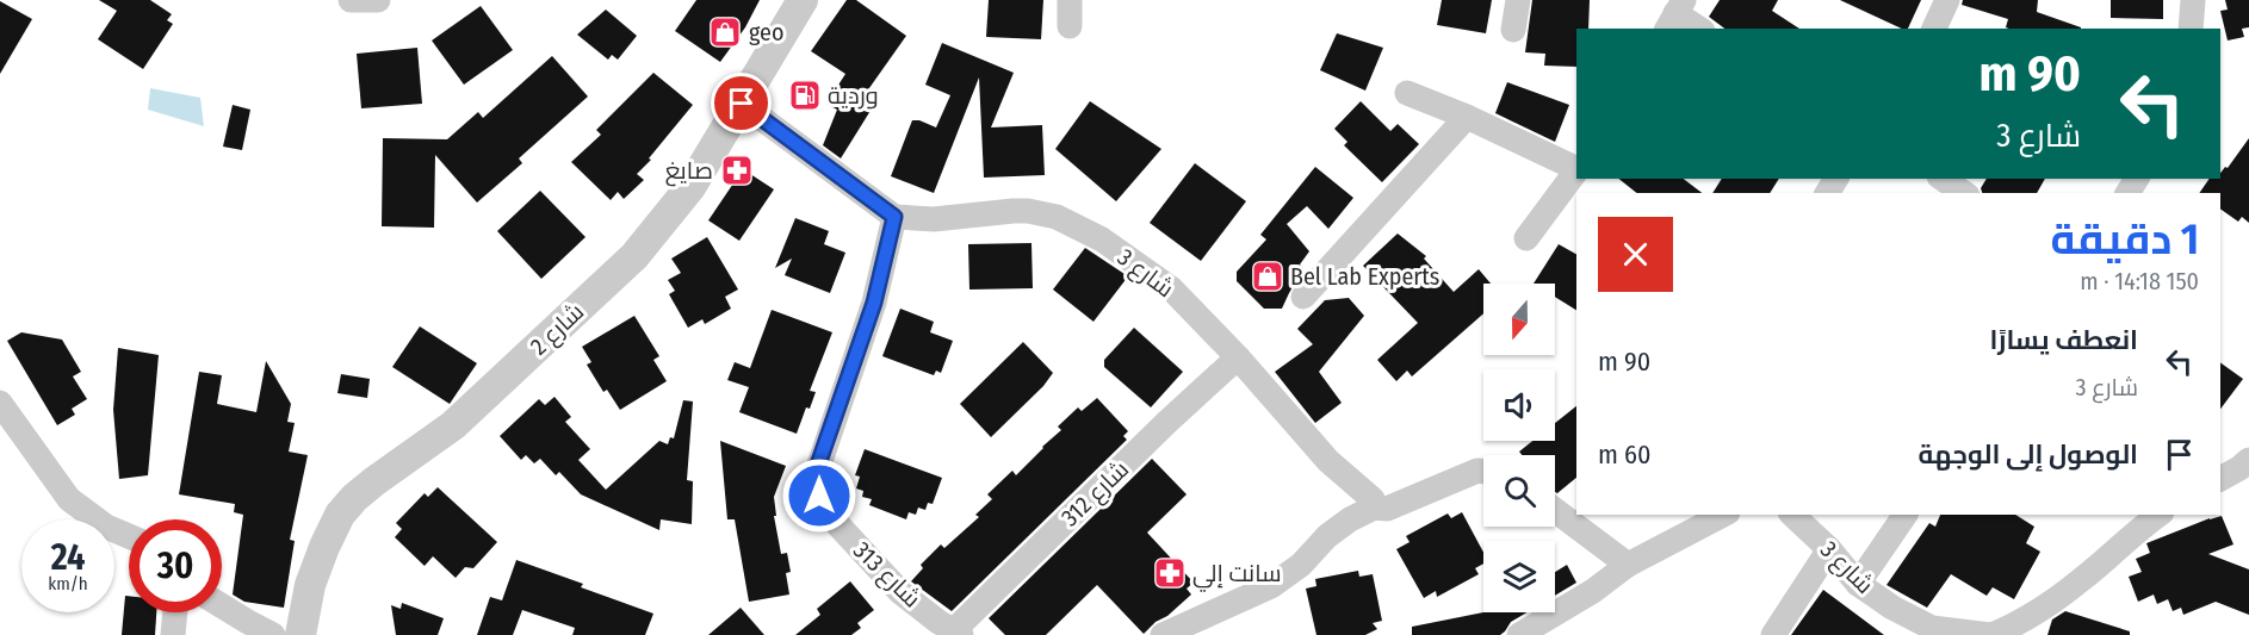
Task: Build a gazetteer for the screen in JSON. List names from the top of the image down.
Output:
{
  "streets": {
    "street": [
      "شارع 3",
      "شارع 2",
      "شارع 312",
      "شارع 313"
    ]
  },
  "crossings": [
    ["شارع 3", "شارع 312"],
    ["شارع 3", "شارع 313"],
    ["شارع 312", "شارع 313"]
  ],
  "places": {
    "shop": ["geo", "Bel Lab Experts"],
    "fuel station": ["وردية"],
    "pharmacy": ["صايغ", "سانت إلي"]
  },
  "north": "bottom",
  "page": {
    "turn": ["90 m", "شارع 3"],
    "heading": ["1 دقيقة", "150 m · 14:18"],
    "list": [
      {
        "name": "انعطف يسارًا",
        "note": "شارع 3",
        "value": "90 m"
      },
      {
        "name": "الوصول إلى الوجهة",
        "value": "60 m"
      }
    ],
    "speed": "24 km/h",
    "limit": "30"
  }
}
